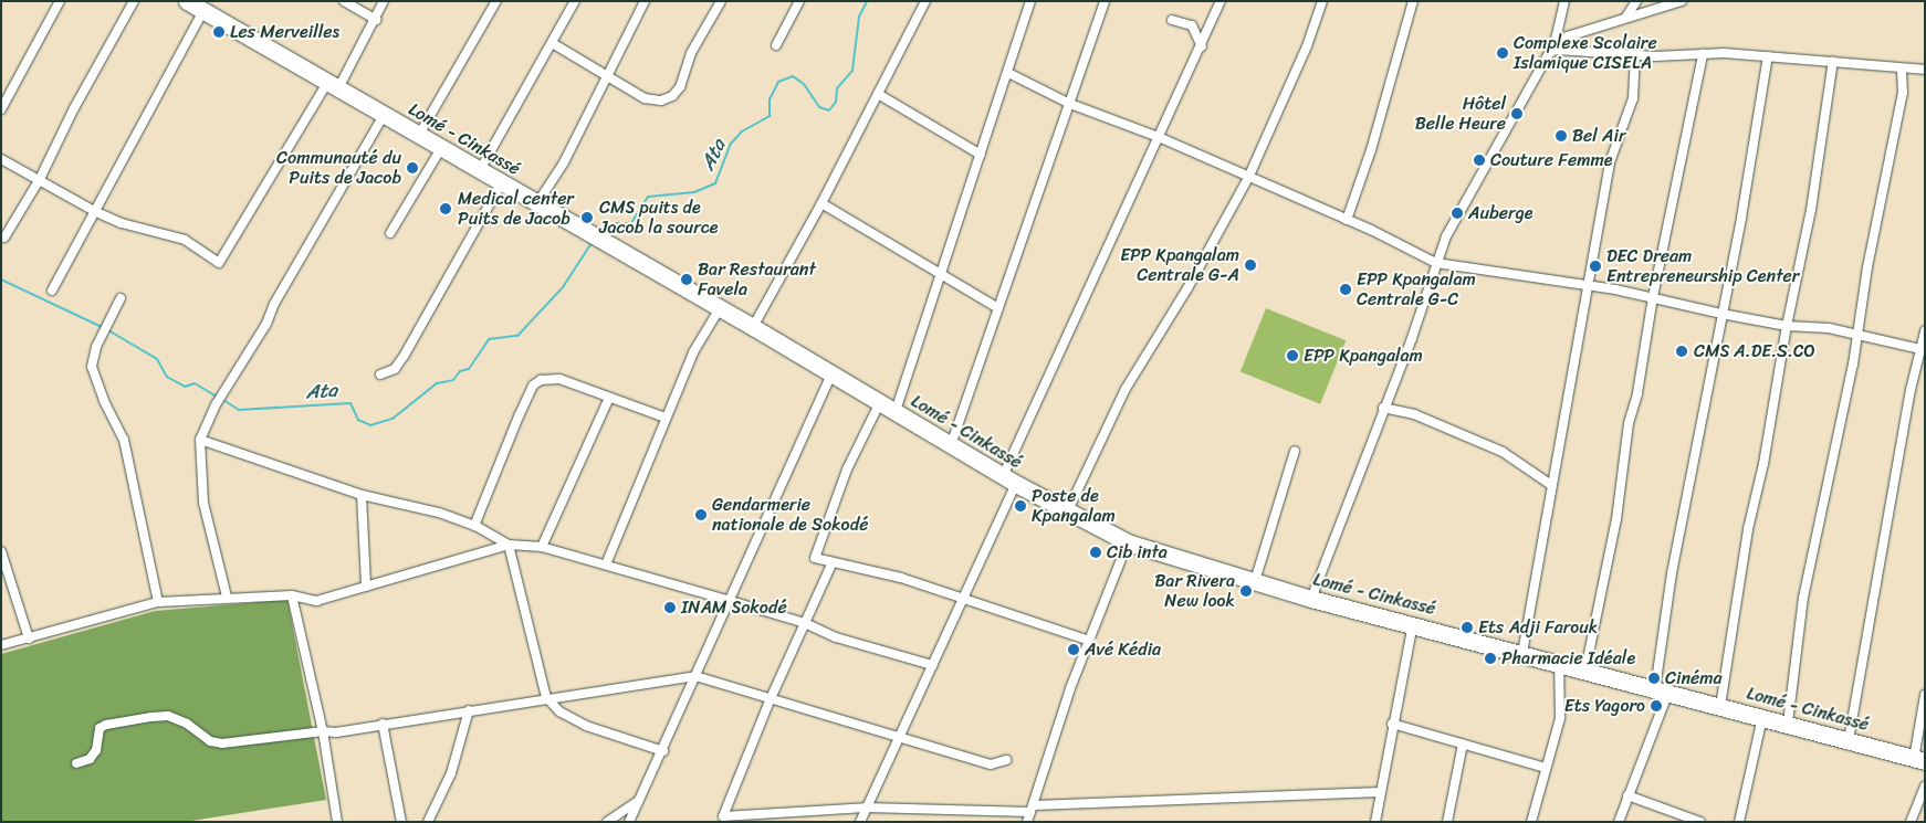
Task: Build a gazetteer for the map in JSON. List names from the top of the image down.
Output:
{
  "streets": {
    "highway": ["Lomé - Cinkassé"]
  },
  "water": ["Ata"],
  "places": [
    "Les Merveilles",
    "Complexe Scolaire Islamique CISELA",
    "Hôtel Belle Heure",
    "Bel Air",
    "Couture Femme",
    "Communauté du Puits de Jacob",
    "Medical center Puits de Jacob",
    "Auberge",
    "CMS puits de Jacob la source",
    "EPP Kpangalam Centrale G-A",
    "DEC Dream Entrepreneurship Center",
    "Bar Restaurant Favela",
    "EPP Kpangalam Centrale G-C",
    "CMS A.DE.S.CO",
    "EPP Kpangalam",
    "Poste de Kpangalam",
    "Gendarmerie nationale de Sokodé",
    "Cib inta",
    "Bar Rivera New look",
    "INAM Sokodé",
    "Ets Adji Farouk",
    "Avé Kédia",
    "Pharmacie Idéale",
    "Cinéma",
    "Ets Yagoro"
  ]
}
